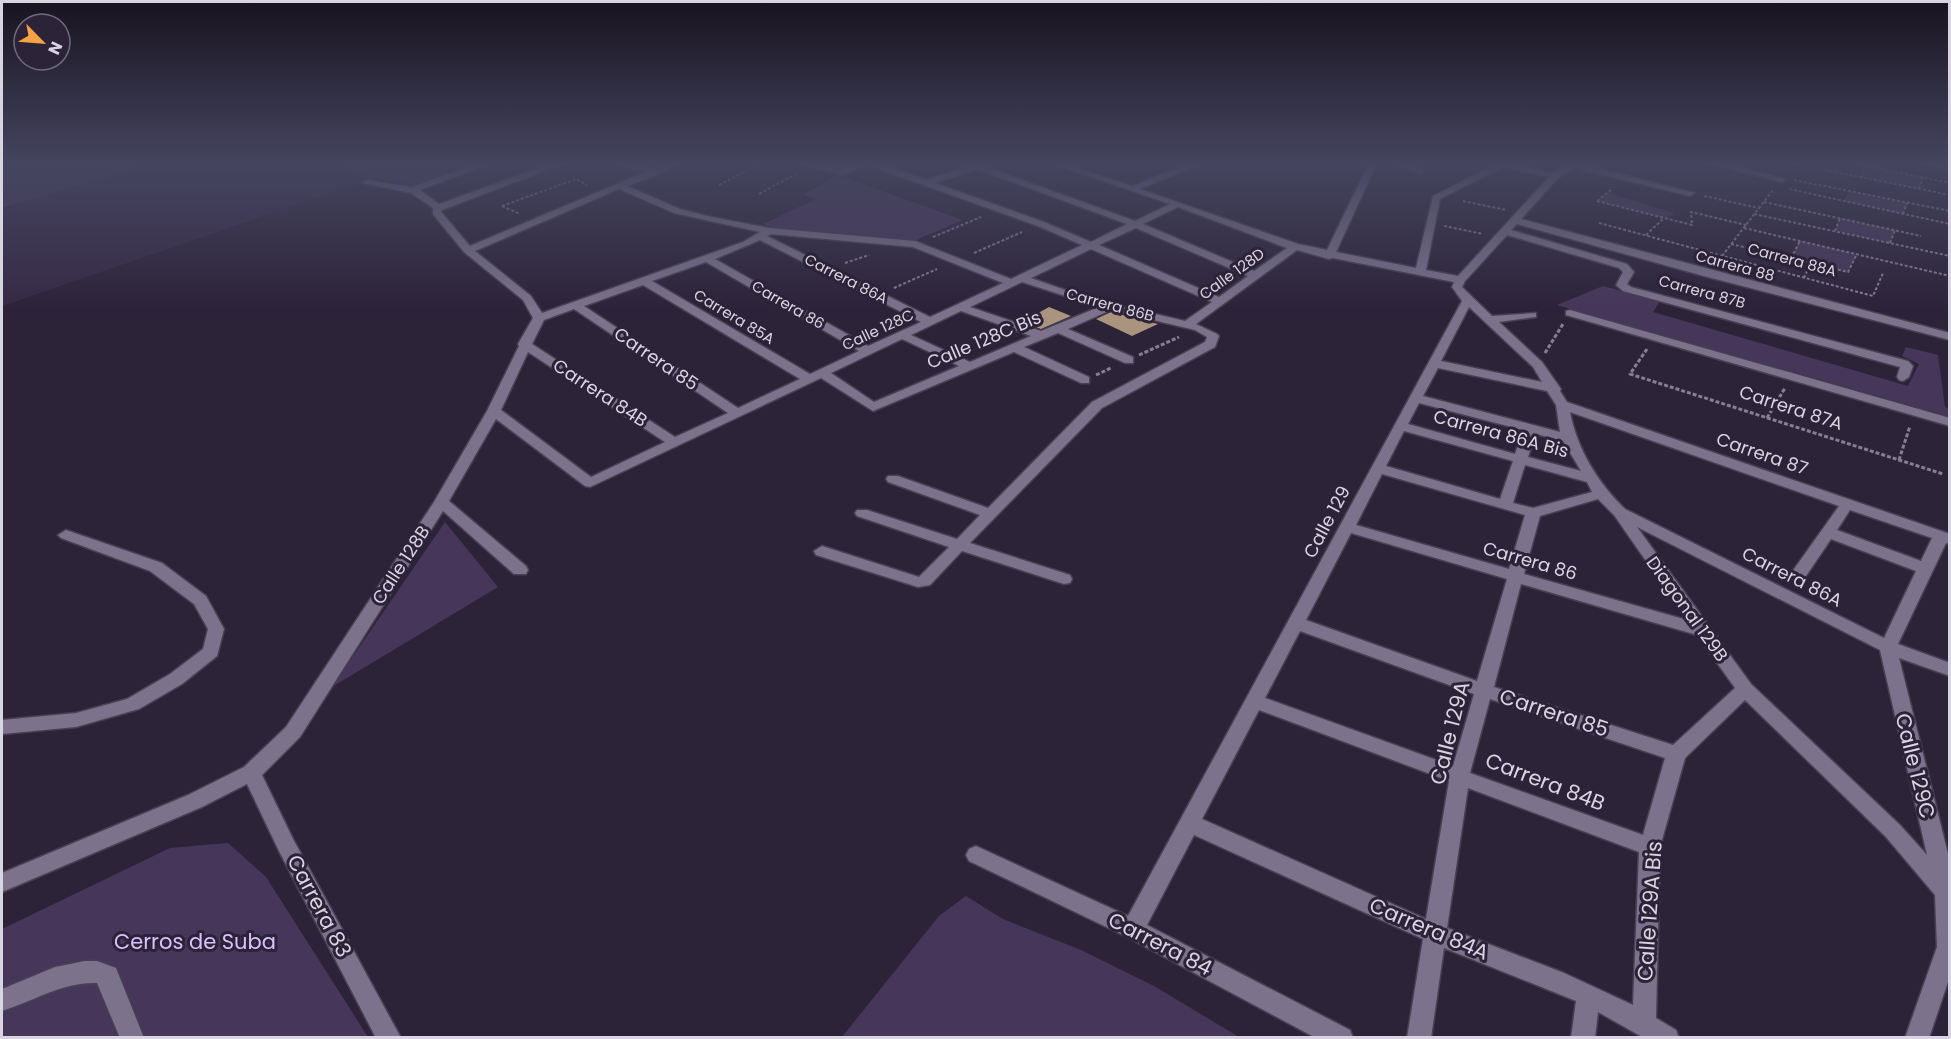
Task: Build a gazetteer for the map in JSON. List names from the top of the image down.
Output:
{
  "streets": {
    "street": [
      "Carrera 88",
      "Calle 128D",
      "Carrera 86A",
      "Carrera 87B",
      "Carrera 86",
      "Carrera 86B",
      "Carrera 85A",
      "Calle 128C",
      "Calle 128C Bis",
      "Carrera 85",
      "Carrera 84B",
      "Carrera 86A Bis",
      "Carrera 87",
      "Calle 129",
      "Calle 128B",
      "Diagonal 129B",
      "Calle 129A",
      "Calle 129C",
      "Carrera 83",
      "Calle 129A Bis",
      "Carrera 84A",
      "Carrera 84"
    ],
    "path": ["Carrera 88A", "Carrera 87A"]
  },
  "crossings": [
    ["Calle 128D", "Carrera 86B"],
    ["Carrera 86A", "Carrera 86B"],
    ["Carrera 86A", "Calle 128C"],
    ["Carrera 86A", "Diagonal 129B"],
    ["Carrera 86A", "Calle 129C"],
    ["Carrera 86", "Calle 128C"],
    ["Carrera 86", "Calle 129"],
    ["Carrera 86", "Diagonal 129B"],
    ["Carrera 86", "Calle 129A"],
    ["Carrera 86B", "Calle 128C"],
    ["Carrera 86B", "Calle 128C Bis"],
    ["Carrera 85A", "Calle 128C"],
    ["Calle 128C", "Calle 128C Bis"],
    ["Calle 128C", "Carrera 85"],
    ["Calle 128C", "Carrera 84B"],
    ["Calle 128C", "Calle 128B"],
    ["Carrera 85", "Calle 129"],
    ["Carrera 85", "Calle 129A"],
    ["Carrera 85", "Calle 129A Bis"],
    ["Carrera 84B", "Calle 129"],
    ["Carrera 84B", "Calle 128B"],
    ["Carrera 84B", "Calle 129A"],
    ["Carrera 84B", "Calle 129A Bis"],
    ["Carrera 86A Bis", "Calle 129"],
    ["Carrera 86A Bis", "Diagonal 129B"],
    ["Carrera 87", "Diagonal 129B"],
    ["Calle 129", "Diagonal 129B"],
    ["Calle 129", "Carrera 84A"],
    ["Calle 129", "Carrera 84"],
    ["Calle 128B", "Carrera 83"],
    ["Diagonal 129B", "Calle 129C"],
    ["Calle 129A", "Carrera 84A"],
    ["Calle 129A Bis", "Carrera 84A"]
  ],
  "parks": ["Cerros de Suba"],
  "north": "bottom right"
}
